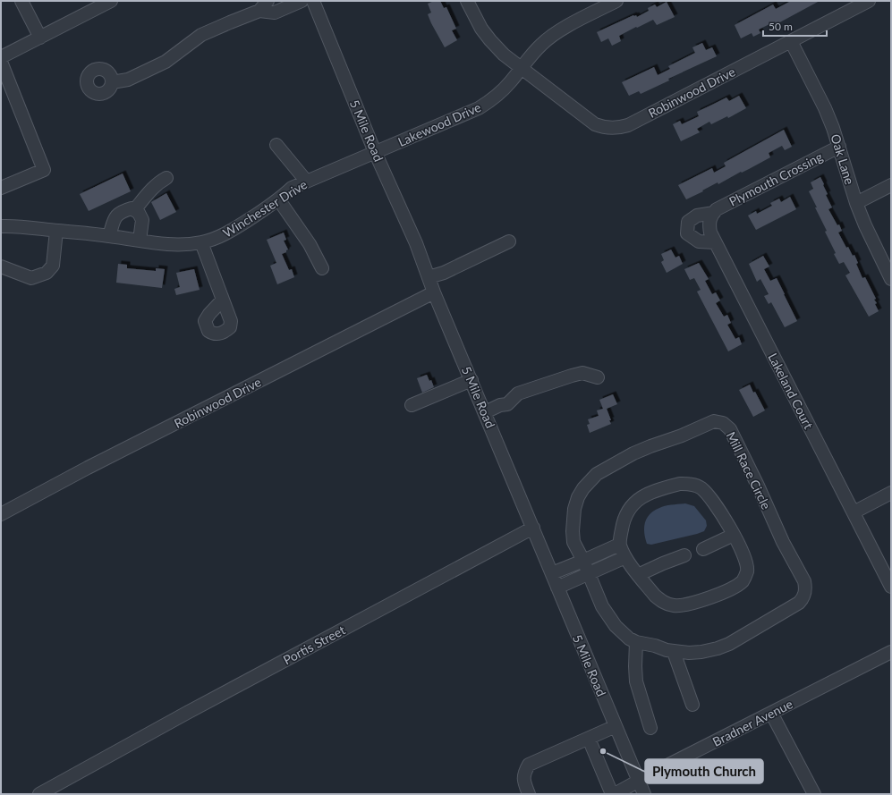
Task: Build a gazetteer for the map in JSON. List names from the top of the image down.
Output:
{
  "streets": {
    "street": [
      "Robinwood Drive",
      "Lakewood Drive",
      "5 Mile Road",
      "Oak Lane",
      "Plymouth Crossing",
      "Winchester Drive",
      "Lakeland Court",
      "Mill Race Circle",
      "Portis Street",
      "Bradner Avenue"
    ]
  },
  "crossings": [
    ["Robinwood Drive", "Lakewood Drive"],
    ["Robinwood Drive", "5 Mile Road"],
    ["Robinwood Drive", "Oak Lane"],
    ["Lakewood Drive", "5 Mile Road"],
    ["Lakewood Drive", "Winchester Drive"],
    ["5 Mile Road", "Winchester Drive"],
    ["5 Mile Road", "Portis Street"],
    ["5 Mile Road", "Bradner Avenue"],
    ["Oak Lane", "Plymouth Crossing"],
    ["Plymouth Crossing", "Lakeland Court"]
  ],
  "places": ["Plymouth Church"],
  "scale_bar": "50 m"
}
